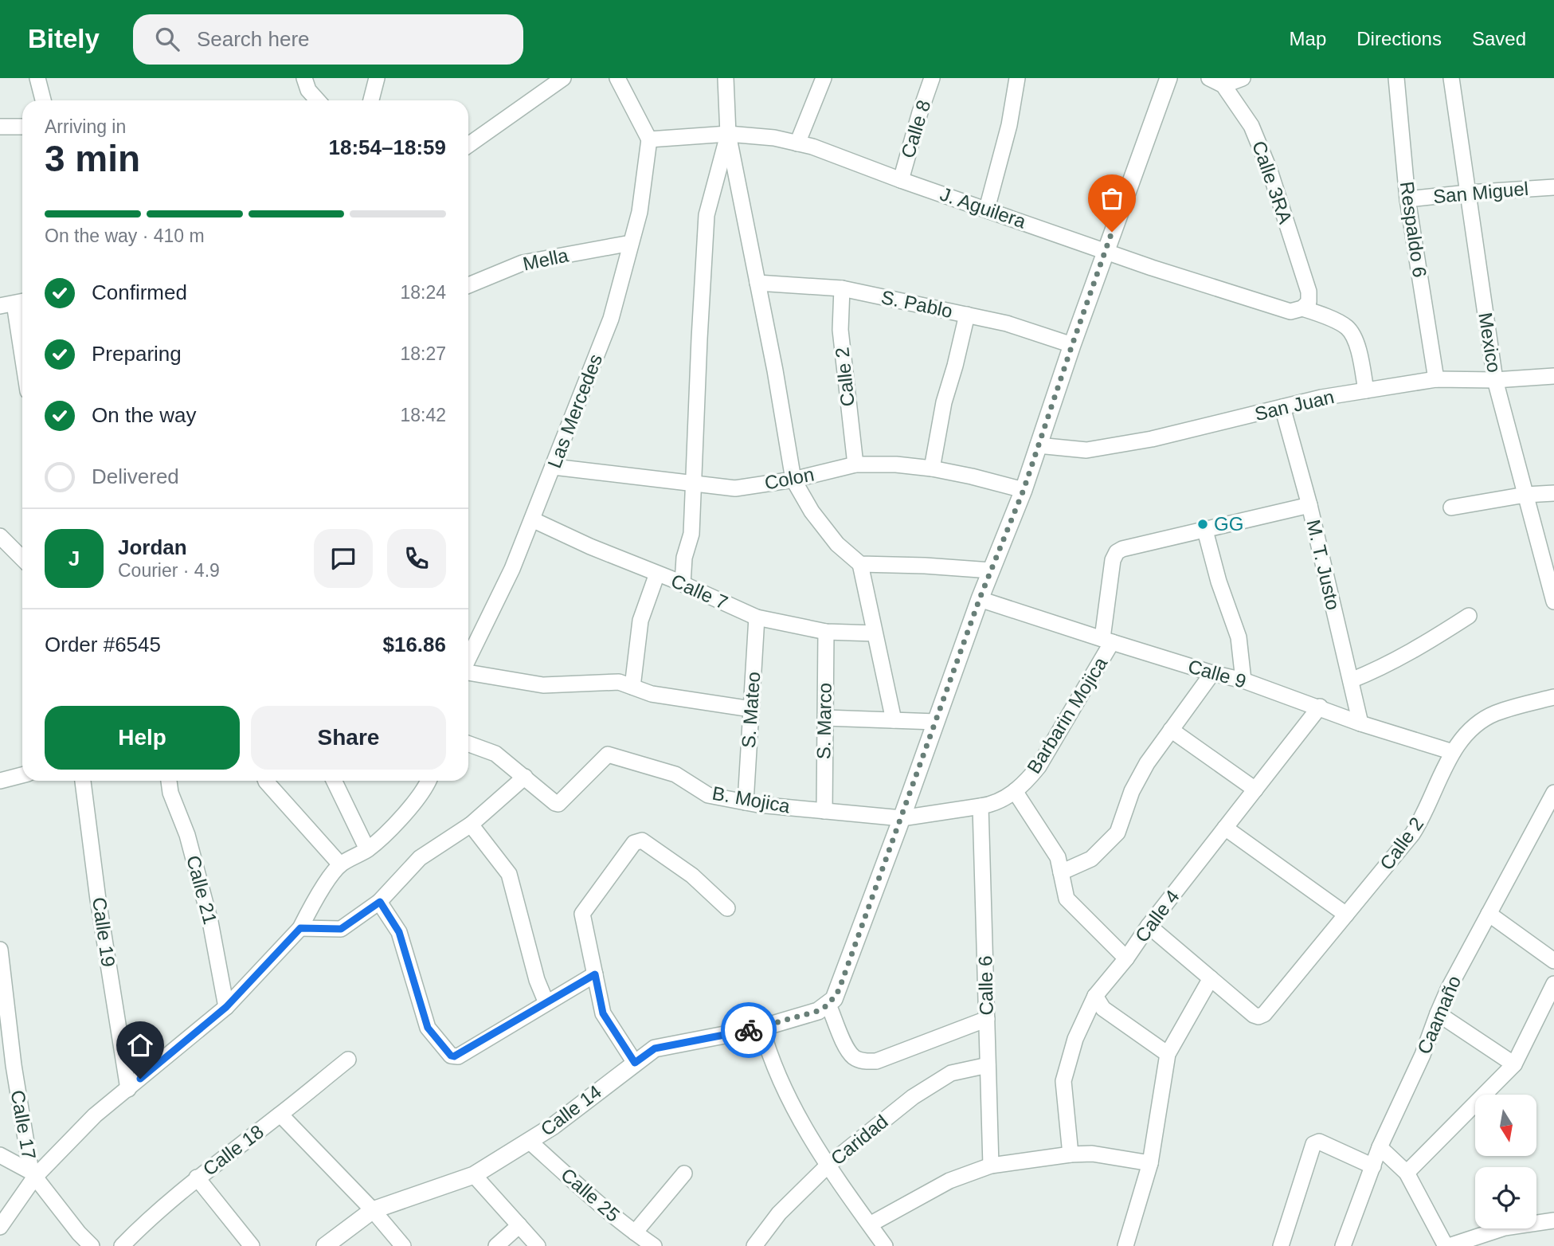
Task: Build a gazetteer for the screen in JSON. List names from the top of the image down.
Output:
{
  "streets": {
    "street": [
      "Calle 8",
      "Calle 3RA",
      "San Miguel",
      "J. Aguilera",
      "Respaldo 6",
      "Mella",
      "S. Pablo",
      "Mexico",
      "Calle 2",
      "San Juan",
      "Las Mercedes",
      "Colon",
      "M. T. Justo",
      "Calle 7",
      "Calle 9",
      "S. Mateo",
      "Barbarin Mojica",
      "S. Marco",
      "B. Mojica",
      "Calle 21",
      "Calle 4",
      "Calle 19",
      "Calle 6",
      "Caamaño",
      "Calle 14",
      "Calle 17",
      "Caridad",
      "Calle 18",
      "Calle 25"
    ]
  },
  "crossings": [
    ["Calle 8", "J. Aguilera"],
    ["Calle 3RA", "J. Aguilera"],
    ["San Miguel", "Respaldo 6"],
    ["San Miguel", "Mexico"],
    ["J. Aguilera", "San Juan"],
    ["J. Aguilera", "Las Mercedes"],
    ["Respaldo 6", "San Juan"],
    ["Mella", "Las Mercedes"],
    ["S. Pablo", "Calle 2"],
    ["Mexico", "San Juan"],
    ["Calle 2", "Colon"],
    ["Calle 2", "Calle 9"],
    ["San Juan", "M. T. Justo"],
    ["Las Mercedes", "Colon"],
    ["Las Mercedes", "Calle 7"],
    ["M. T. Justo", "Calle 9"],
    ["Calle 7", "S. Mateo"],
    ["Calle 7", "S. Marco"],
    ["Calle 9", "Barbarin Mojica"],
    ["Calle 9", "Calle 4"],
    ["S. Mateo", "B. Mojica"],
    ["Barbarin Mojica", "B. Mojica"],
    ["Barbarin Mojica", "Calle 6"],
    ["S. Marco", "B. Mojica"],
    ["B. Mojica", "Calle 6"],
    ["Calle 6", "Caridad"],
    ["Calle 14", "Calle 25"]
  ],
  "places": ["GG"],
  "north": "bottom",
  "page": {
    "header": "Bitely",
    "search": "Search here",
    "nav": ["Map", "Directions", "Saved"],
    "heading": ["3 min", "Arriving in", "18:54–18:59"],
    "panel": [
      "Jordan",
      "Courier · 4.9",
      "Order #6545",
      "$16.86"
    ],
    "bar": "On the way · 410 m",
    "list": [
      ["Confirmed", "18:24"],
      ["Preparing", "18:27"],
      ["On the way", "18:42"],
      "Delivered"
    ],
    "round": "J",
    "buttons": ["Help", "Share"]
  }
}
